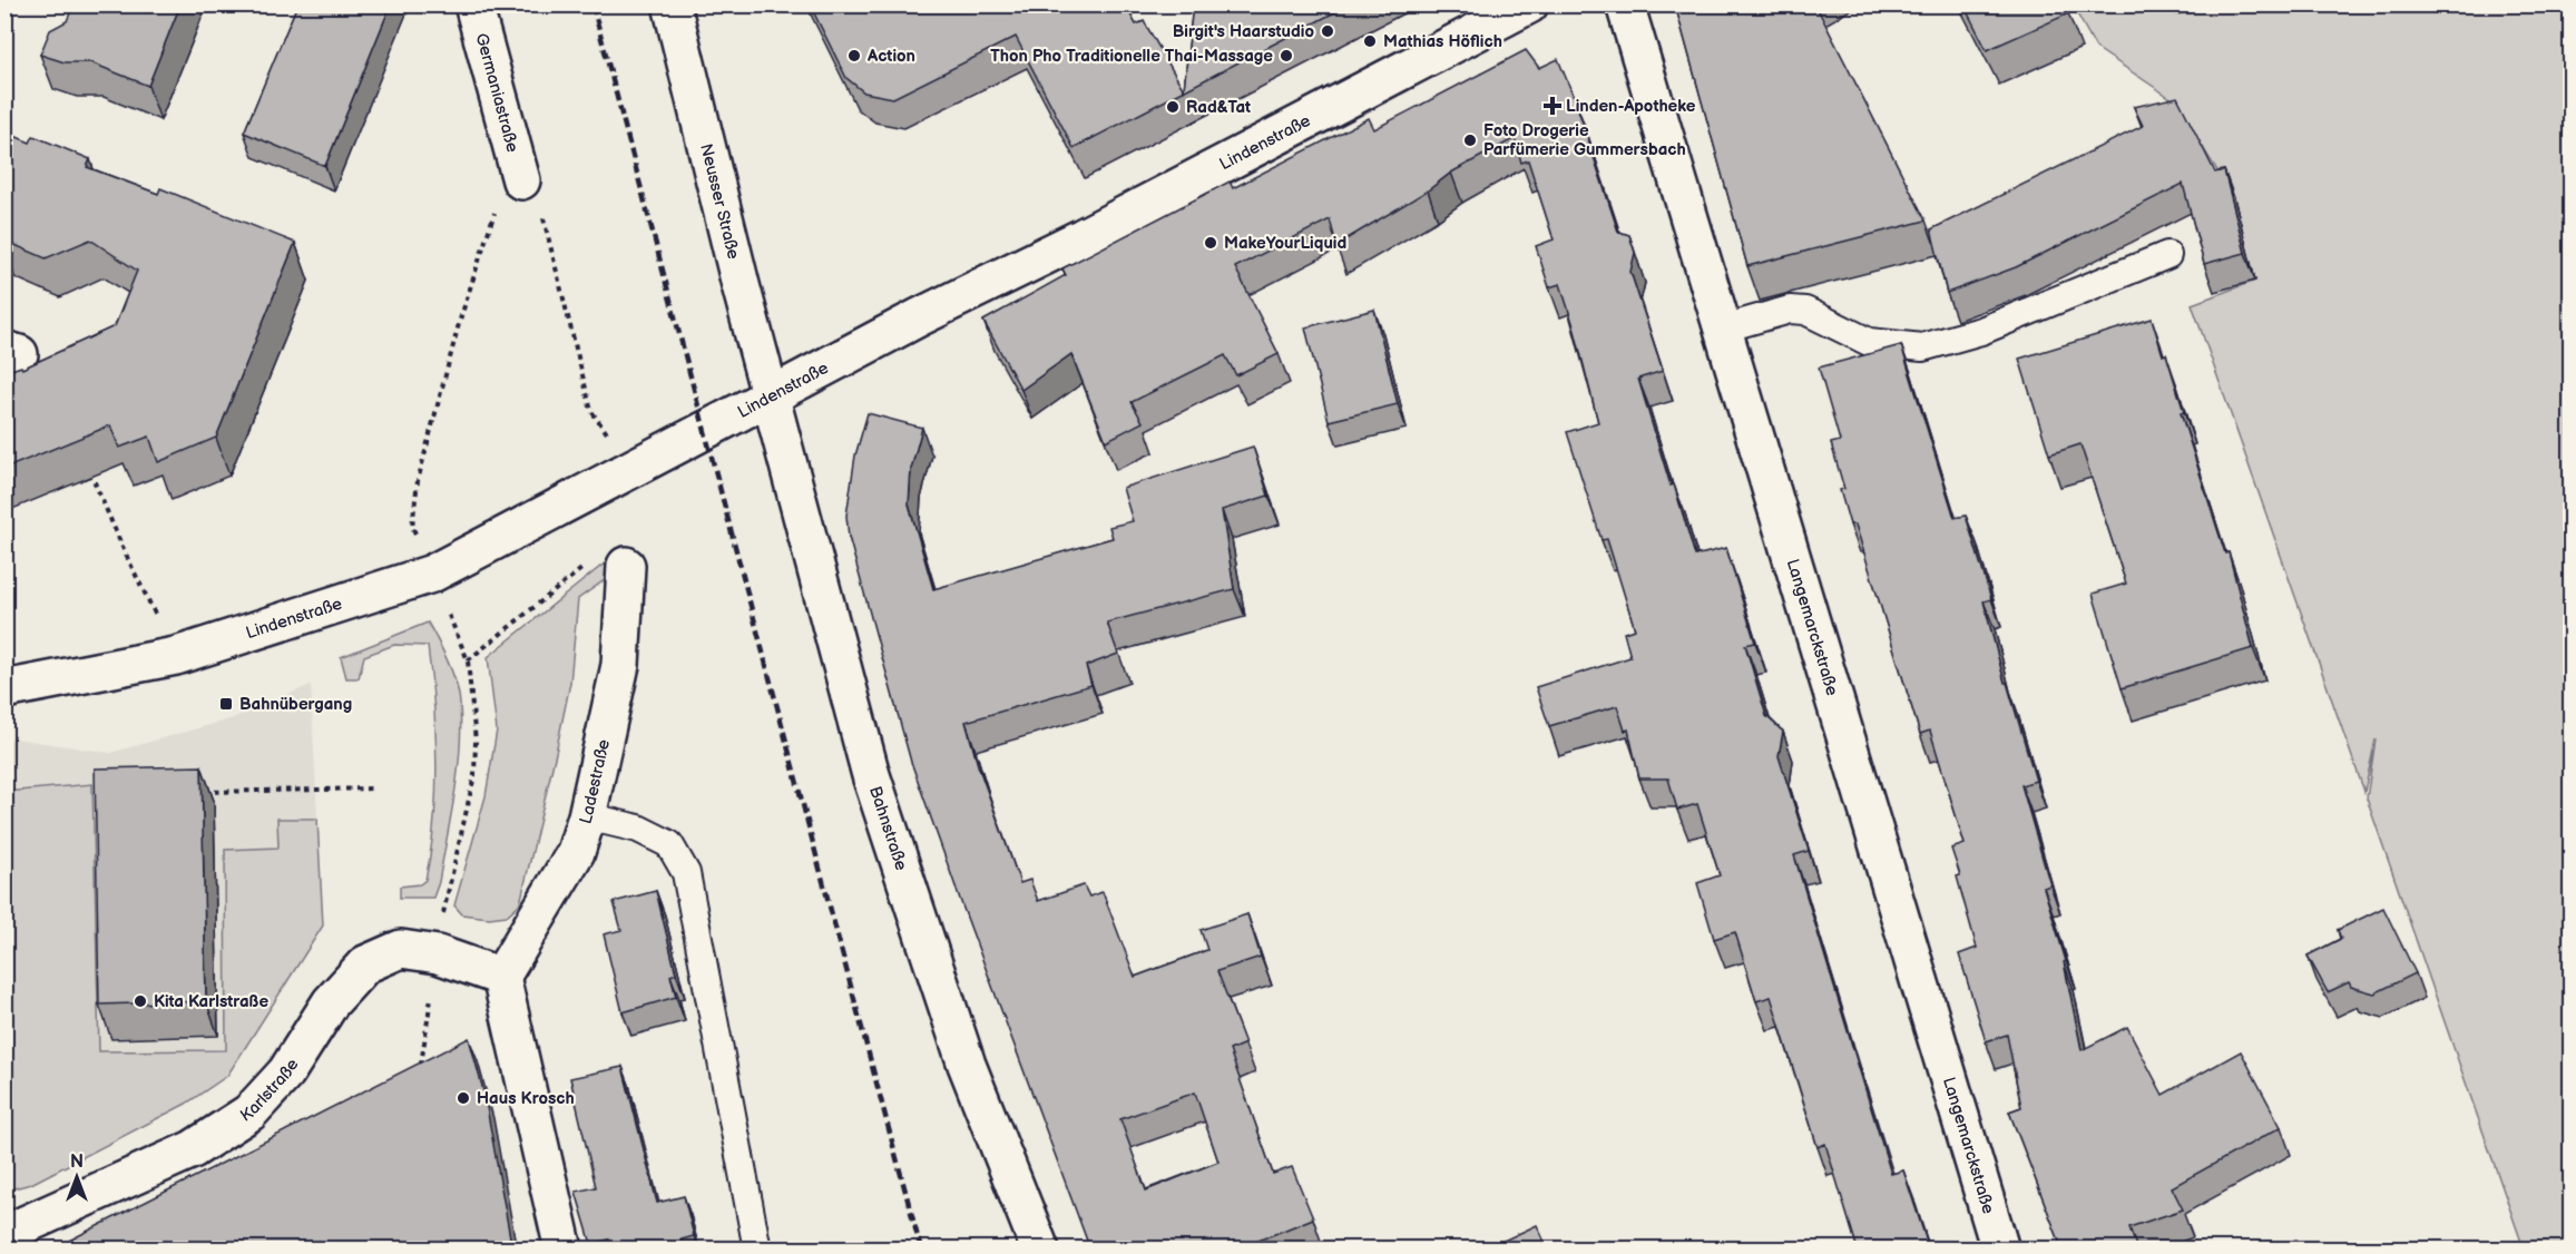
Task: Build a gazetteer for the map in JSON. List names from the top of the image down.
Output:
{
  "streets": {
    "street": [
      "Germaniastraße",
      "Lindenstraße",
      "Neusser Straße",
      "Langemarckstraße",
      "Ladestraße",
      "Bahnstraße",
      "Karlstraße"
    ]
  },
  "crossings": [
    ["Lindenstraße", "Neusser Straße"],
    ["Lindenstraße", "Bahnstraße"],
    ["Neusser Straße", "Bahnstraße"],
    ["Ladestraße", "Karlstraße"]
  ],
  "places": {
    "other": [
      "Birgit's Haarstudio",
      "Mathias Höflich",
      "Action",
      "Thon Pho Traditionelle Thai-Massage",
      "Rad&Tat",
      "Foto Drogerie Parfümerie Gummersbach",
      "MakeYourLiquid",
      "Kita Karlstraße",
      "Haus Krosch"
    ],
    "health": ["Linden-Apotheke"],
    "transit": ["Bahnübergang"]
  },
  "north": "top"
}
